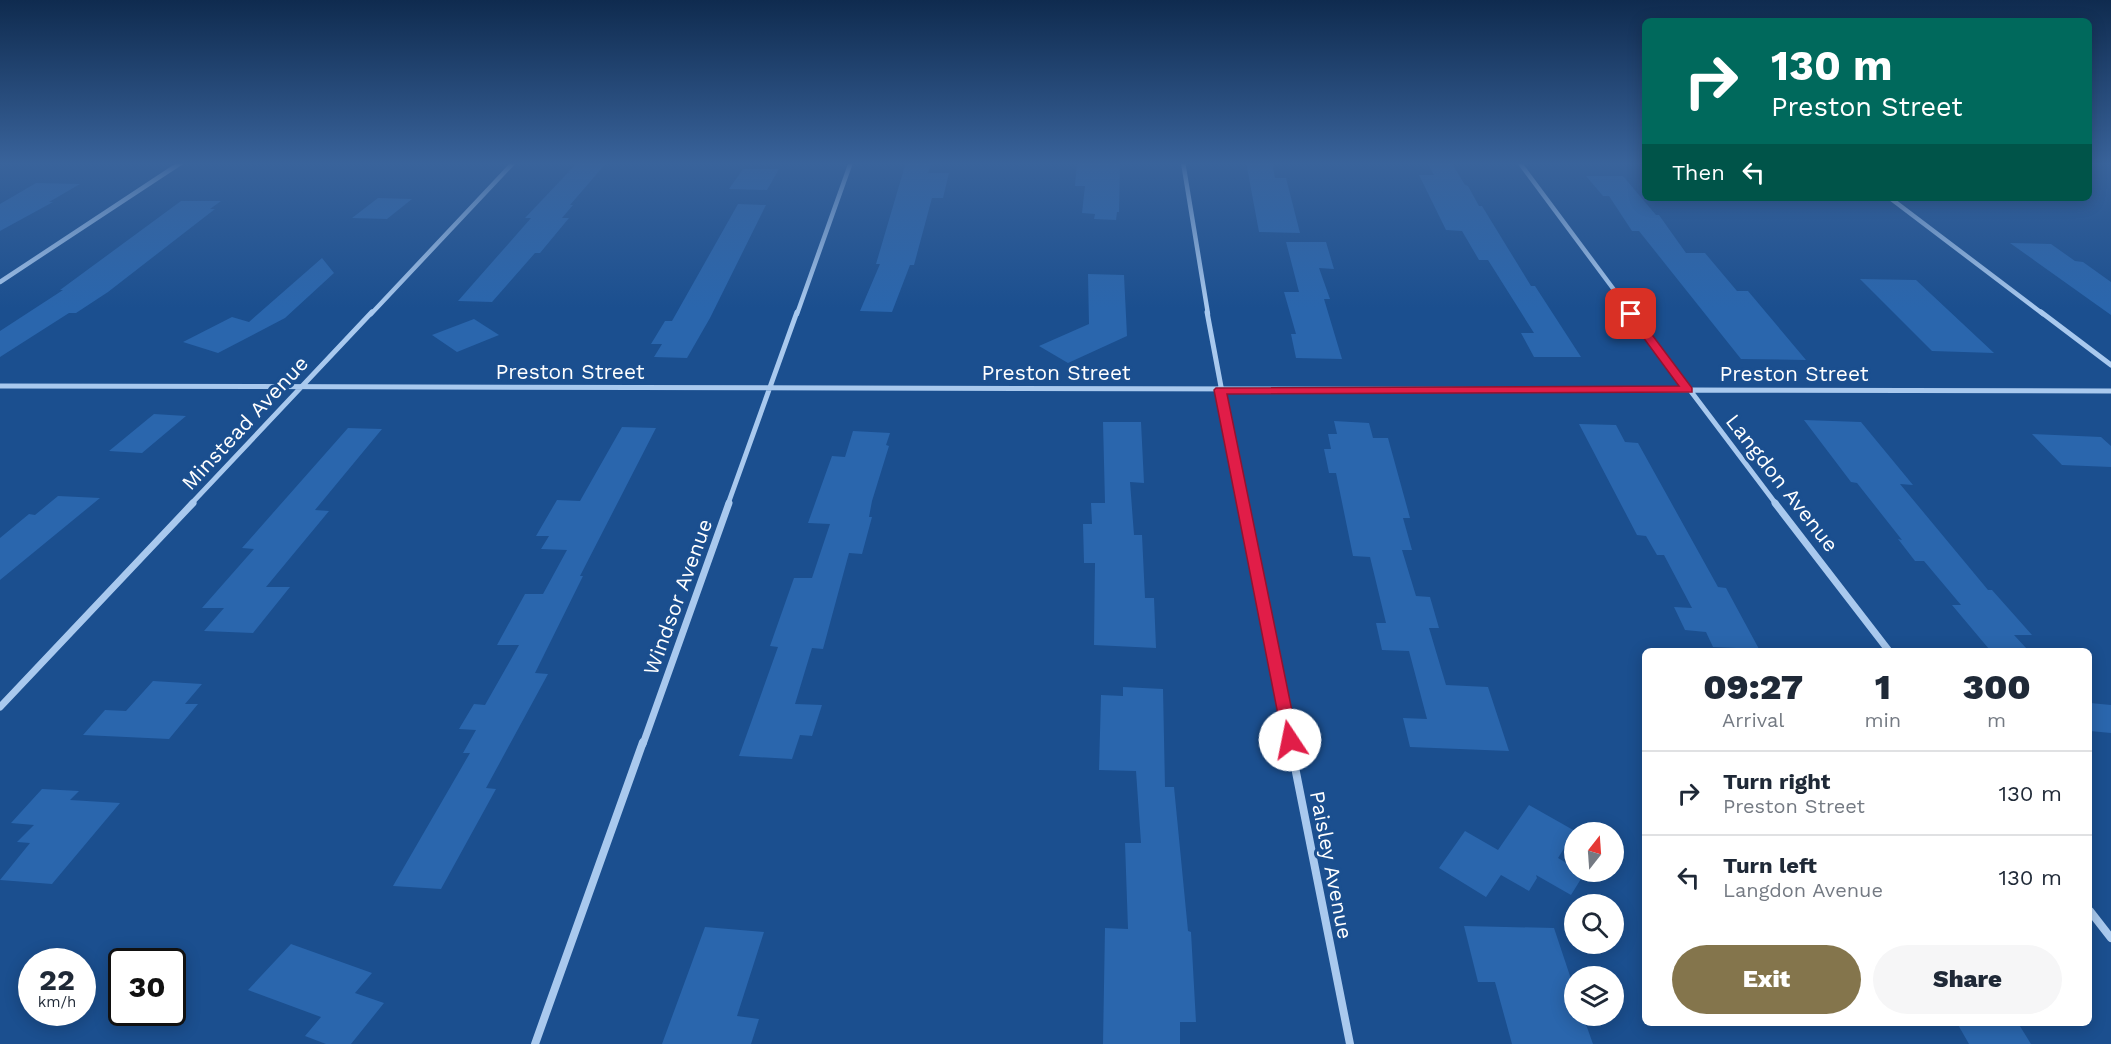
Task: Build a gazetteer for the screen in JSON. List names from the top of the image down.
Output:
{
  "streets": {
    "street": [
      "Preston Street",
      "Minstead Avenue",
      "Langdon Avenue",
      "Windsor Avenue",
      "Paisley Avenue"
    ]
  },
  "crossings": [
    ["Preston Street", "Minstead Avenue"],
    ["Preston Street", "Langdon Avenue"],
    ["Preston Street", "Windsor Avenue"],
    ["Preston Street", "Paisley Avenue"]
  ],
  "north": "top",
  "page": {
    "turn": ["130 m", "Preston Street"],
    "then": "Then",
    "eta": [
      "09:27",
      "Arrival",
      "1",
      "min",
      "300",
      "m"
    ],
    "list": [
      {
        "name": "Turn right",
        "note": "Preston Street",
        "value": "130 m"
      },
      {
        "name": "Turn left",
        "note": "Langdon Avenue",
        "value": "130 m"
      }
    ],
    "buttons": ["Exit", "Share"],
    "speed": "22 km/h",
    "limit": "30"
  }
}
